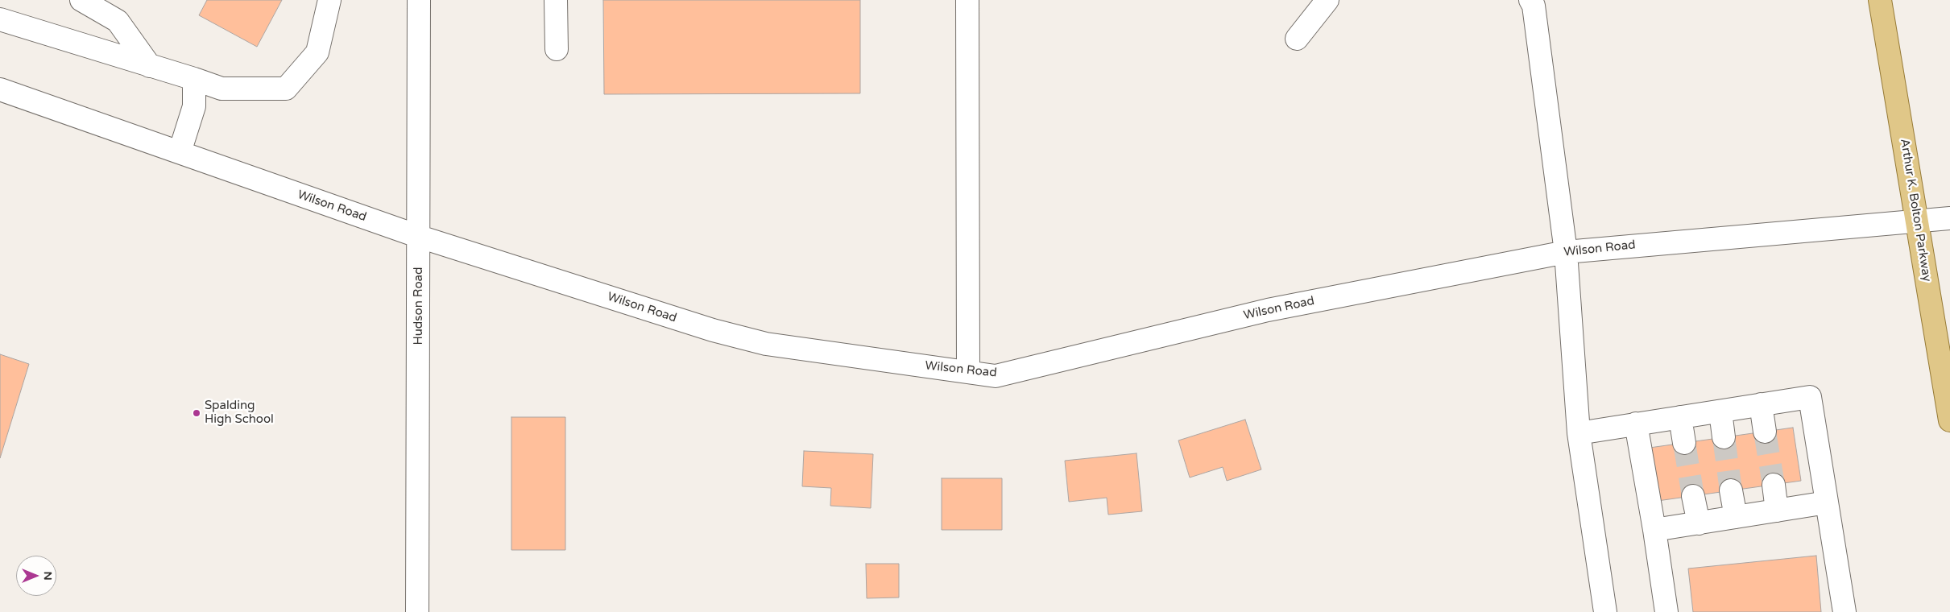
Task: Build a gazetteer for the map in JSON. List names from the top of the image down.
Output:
{
  "streets": {
    "main road": ["Arthur K. Bolton Parkway"],
    "street": ["Wilson Road", "Hudson Road"]
  },
  "crossings": [
    ["Wilson Road", "Arthur K. Bolton Parkway"],
    ["Wilson Road", "Hudson Road"]
  ],
  "places": ["Spalding High School"],
  "north": "right"
}
